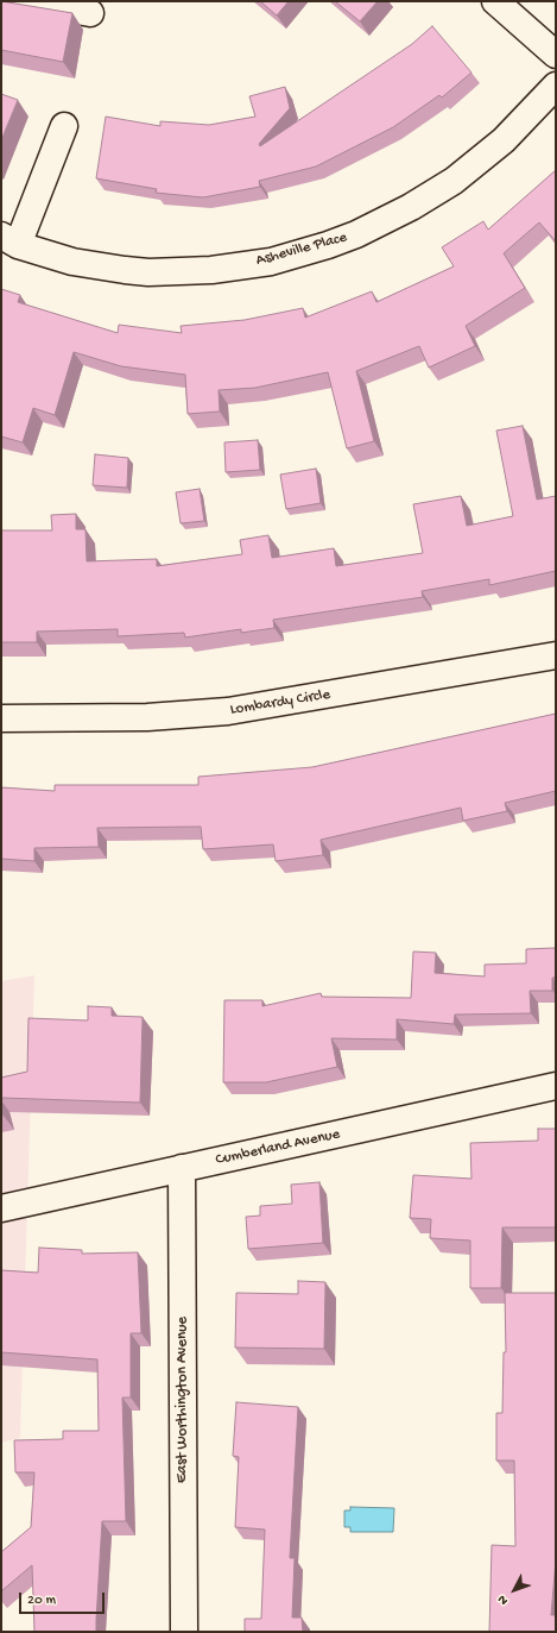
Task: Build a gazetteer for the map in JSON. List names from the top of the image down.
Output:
{
  "streets": {
    "street": [
      "Asheville Place",
      "Lombardy Circle",
      "Cumberland Avenue",
      "East Worthington Avenue"
    ]
  },
  "crossings": [
    ["Cumberland Avenue", "East Worthington Avenue"]
  ],
  "scale_bar": "20 m",
  "north": "bottom left"
}
